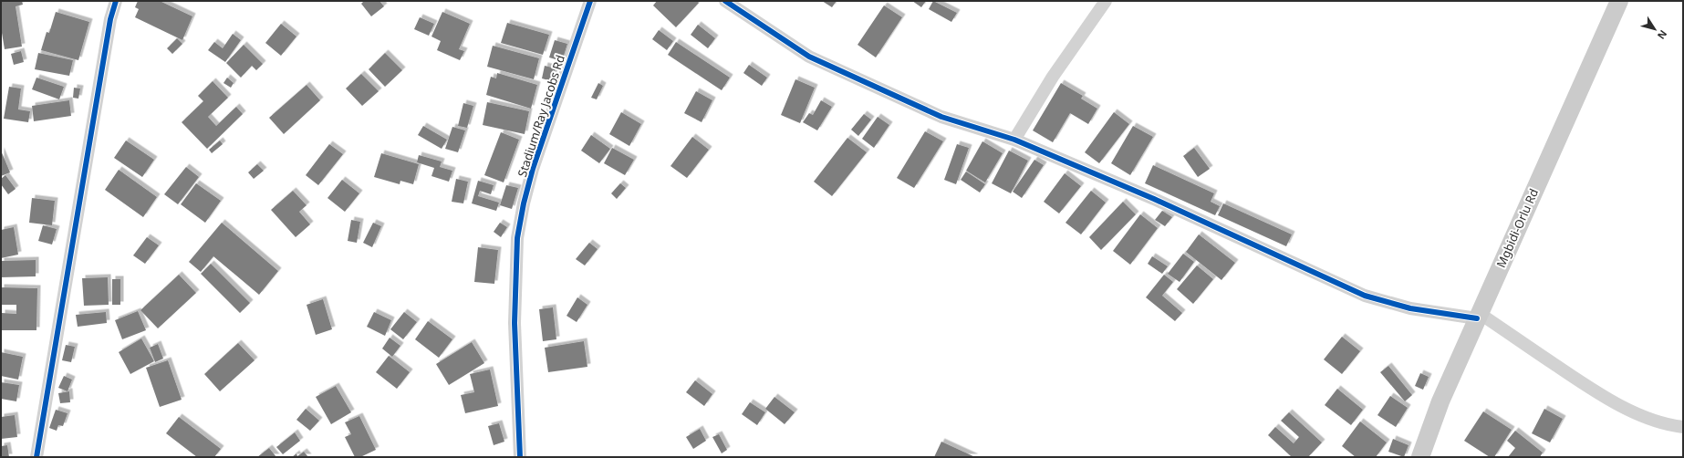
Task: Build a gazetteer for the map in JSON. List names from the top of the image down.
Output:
{
  "streets": {
    "main road": ["Mgbidi-Orlu Rd"],
    "street": ["Stadium/Ray Jacobs Rd"]
  },
  "north": "bottom right"
}
